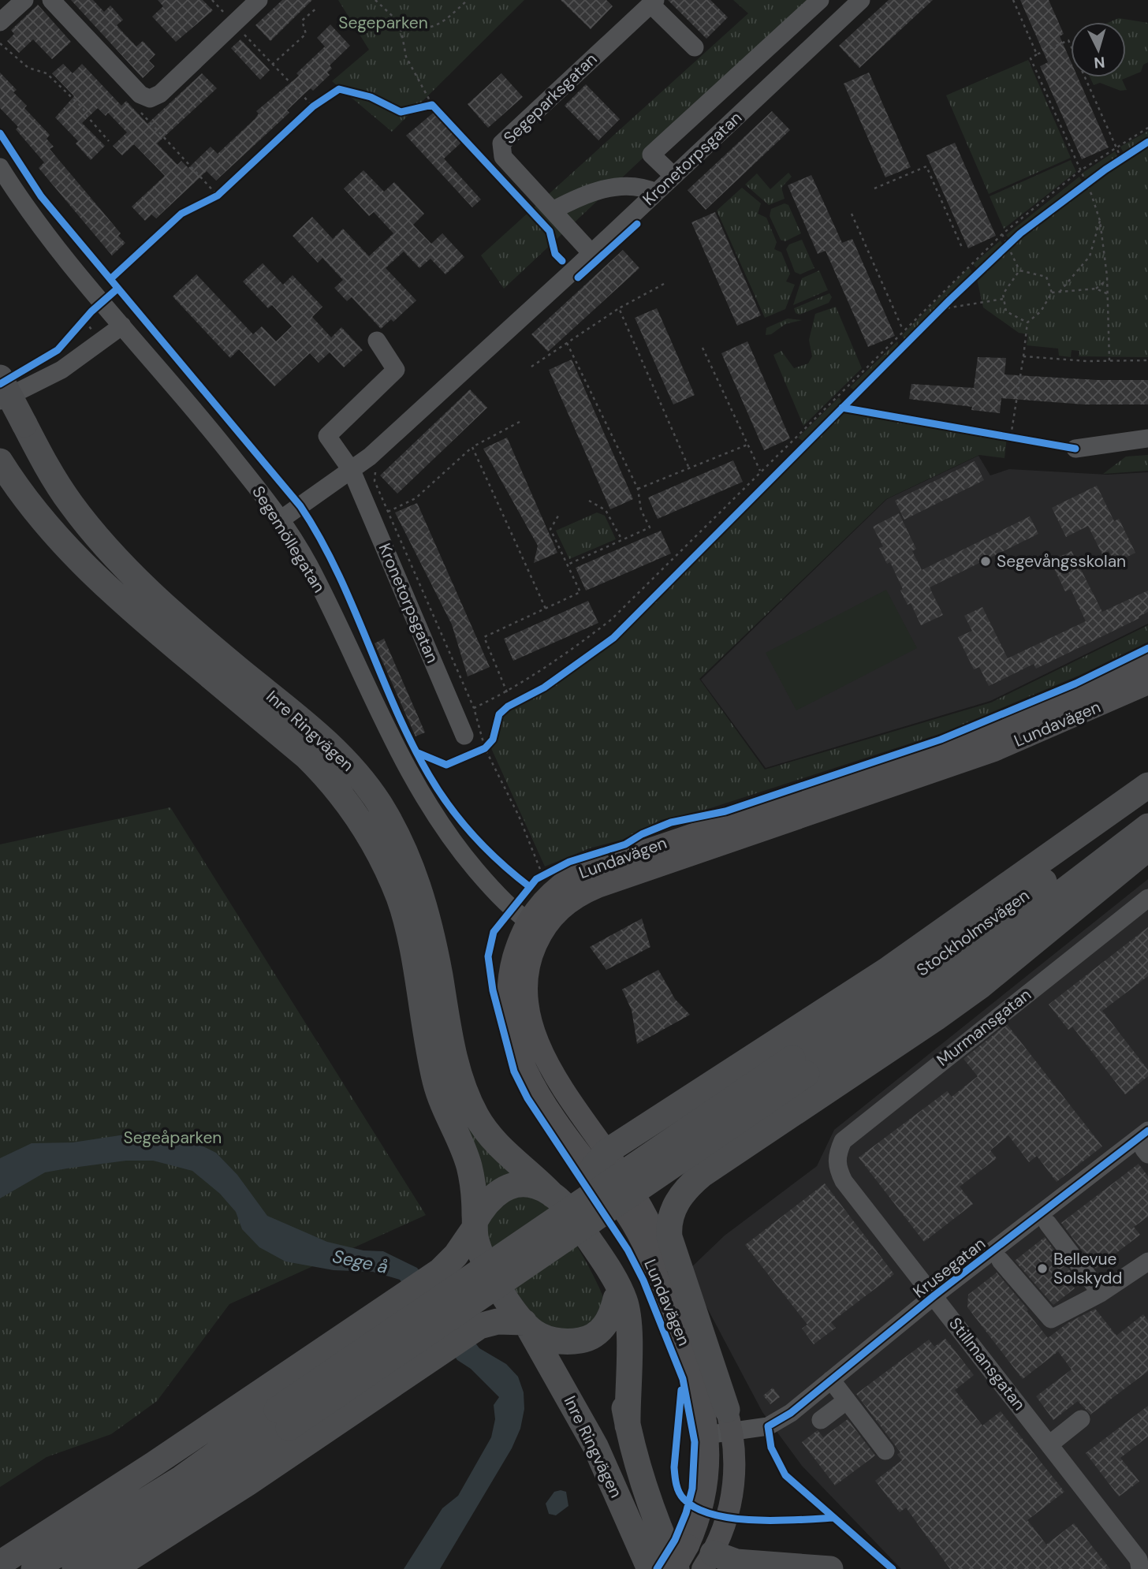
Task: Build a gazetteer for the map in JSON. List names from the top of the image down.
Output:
{
  "streets": {
    "highway": ["Inre Ringvägen", "Stockholmsvägen"],
    "main road": ["Lundavägen"],
    "street": [
      "Segeparksgatan",
      "Kronetorpsgatan",
      "Segemöllegatan",
      "Murmansgatan",
      "Krusegatan",
      "Stillmansgatan"
    ]
  },
  "crossings": [
    ["Segeparksgatan", "Kronetorpsgatan"],
    ["Kronetorpsgatan", "Segemöllegatan"],
    ["Segemöllegatan", "Lundavägen"],
    ["Lundavägen", "Inre Ringvägen"],
    ["Lundavägen", "Krusegatan"],
    ["Murmansgatan", "Stillmansgatan"],
    ["Krusegatan", "Stillmansgatan"]
  ],
  "water": ["Sege å"],
  "parks": ["Segeparken", "Segeåparken"],
  "places": ["Segevångsskolan", "Bellevue Solskydd"],
  "north": "bottom"
}
